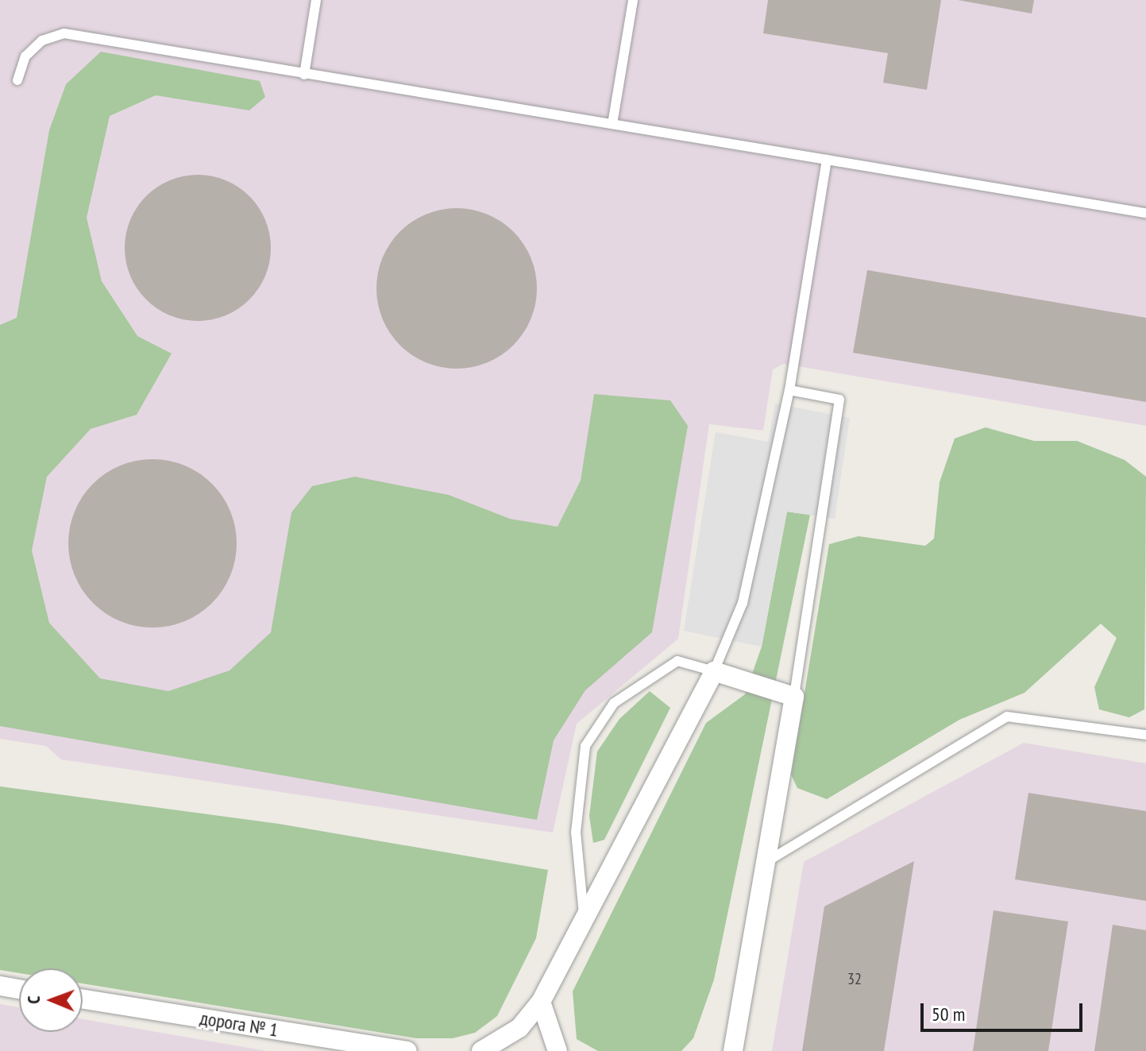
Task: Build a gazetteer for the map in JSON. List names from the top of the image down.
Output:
{
  "streets": {
    "street": ["дорога № 1"]
  },
  "house_numbers": ["32"],
  "scale_bar": "50 m",
  "north": "left"
}
